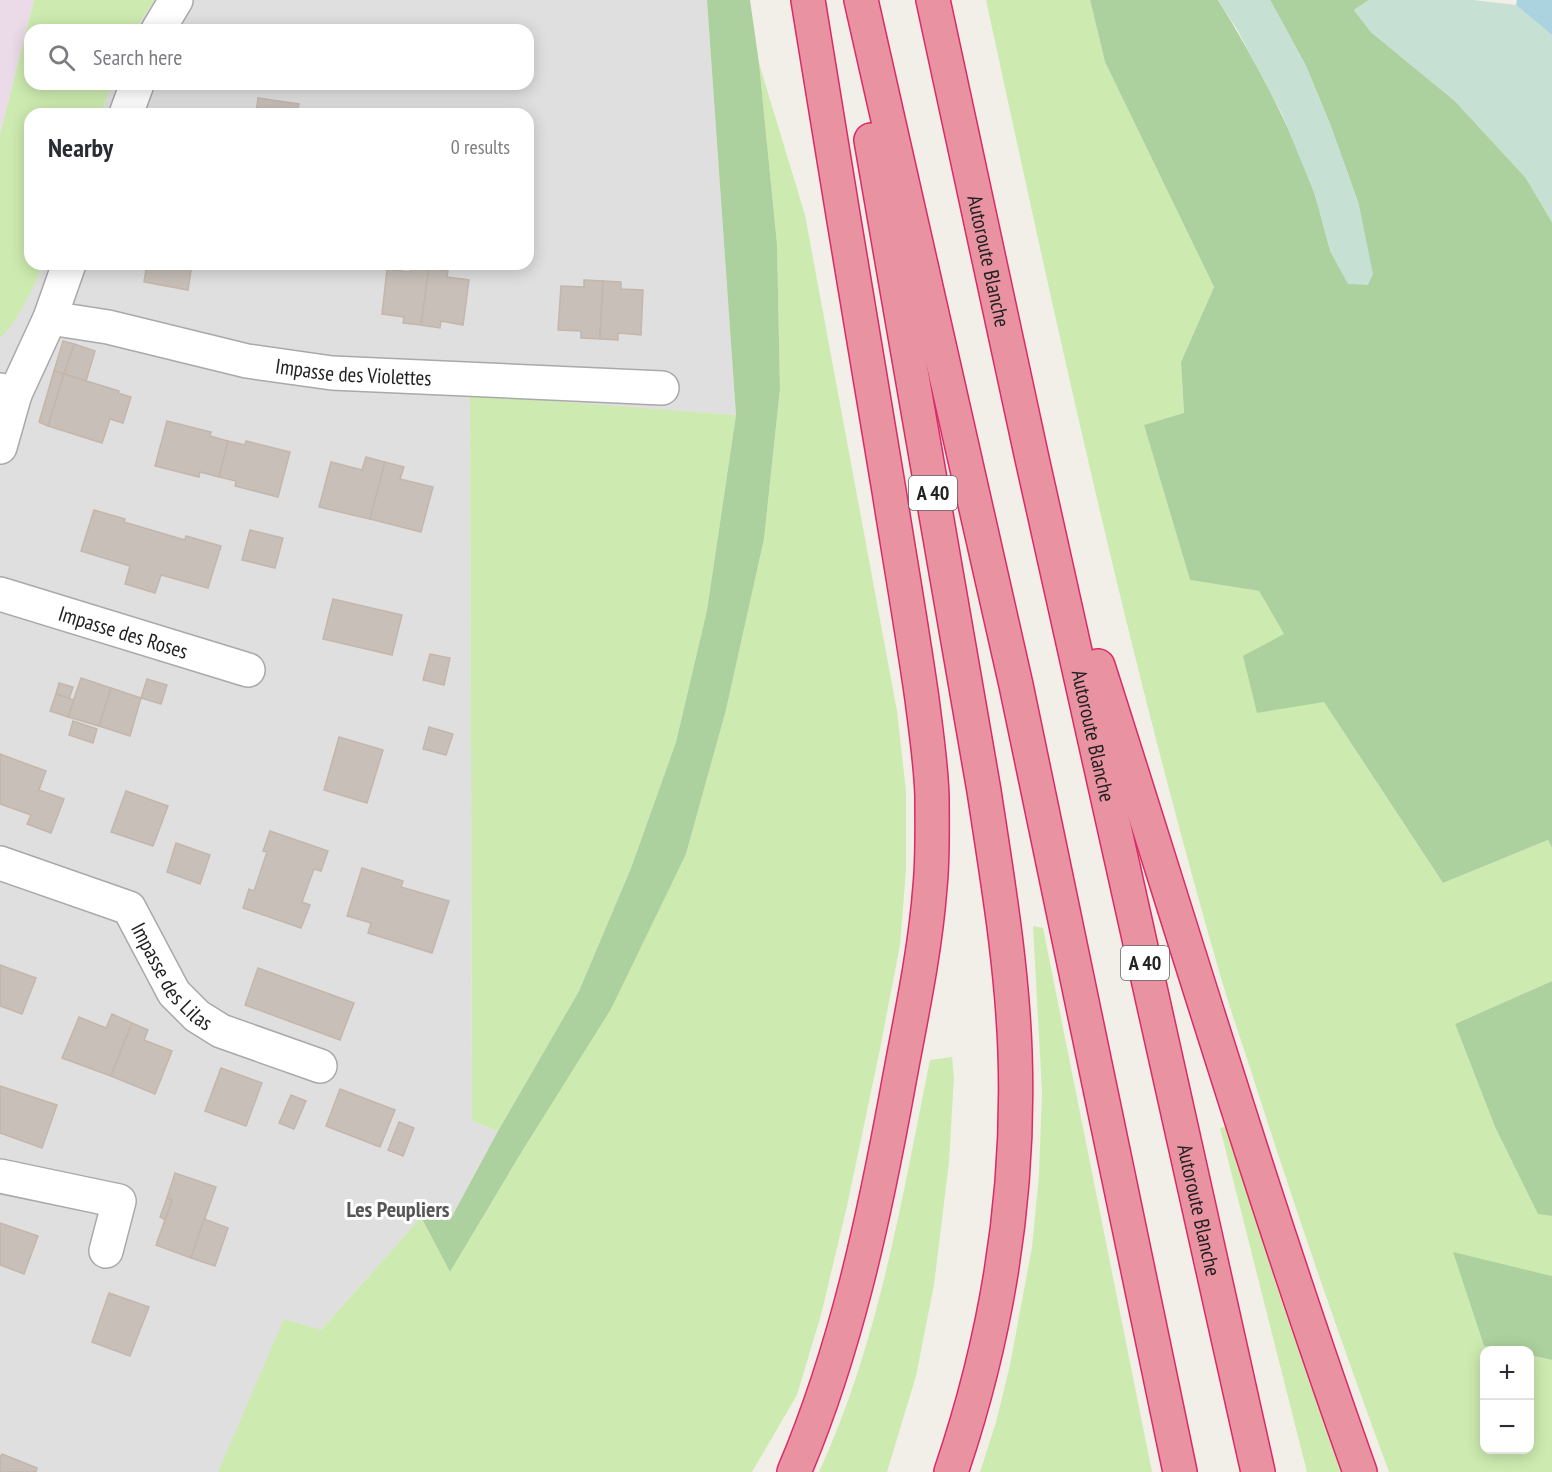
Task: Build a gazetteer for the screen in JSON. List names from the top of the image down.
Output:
{
  "streets": {
    "highway": ["Autoroute Blanche", "A 40"],
    "street": ["Impasse des Violettes", "Impasse des Roses", "Impasse des Lilas"]
  },
  "districts": ["Les Peupliers"],
  "page": {
    "search": "Search here",
    "heading": ["Nearby", "0 results"],
    "map_buttons": ["+", "−"]
  }
}
